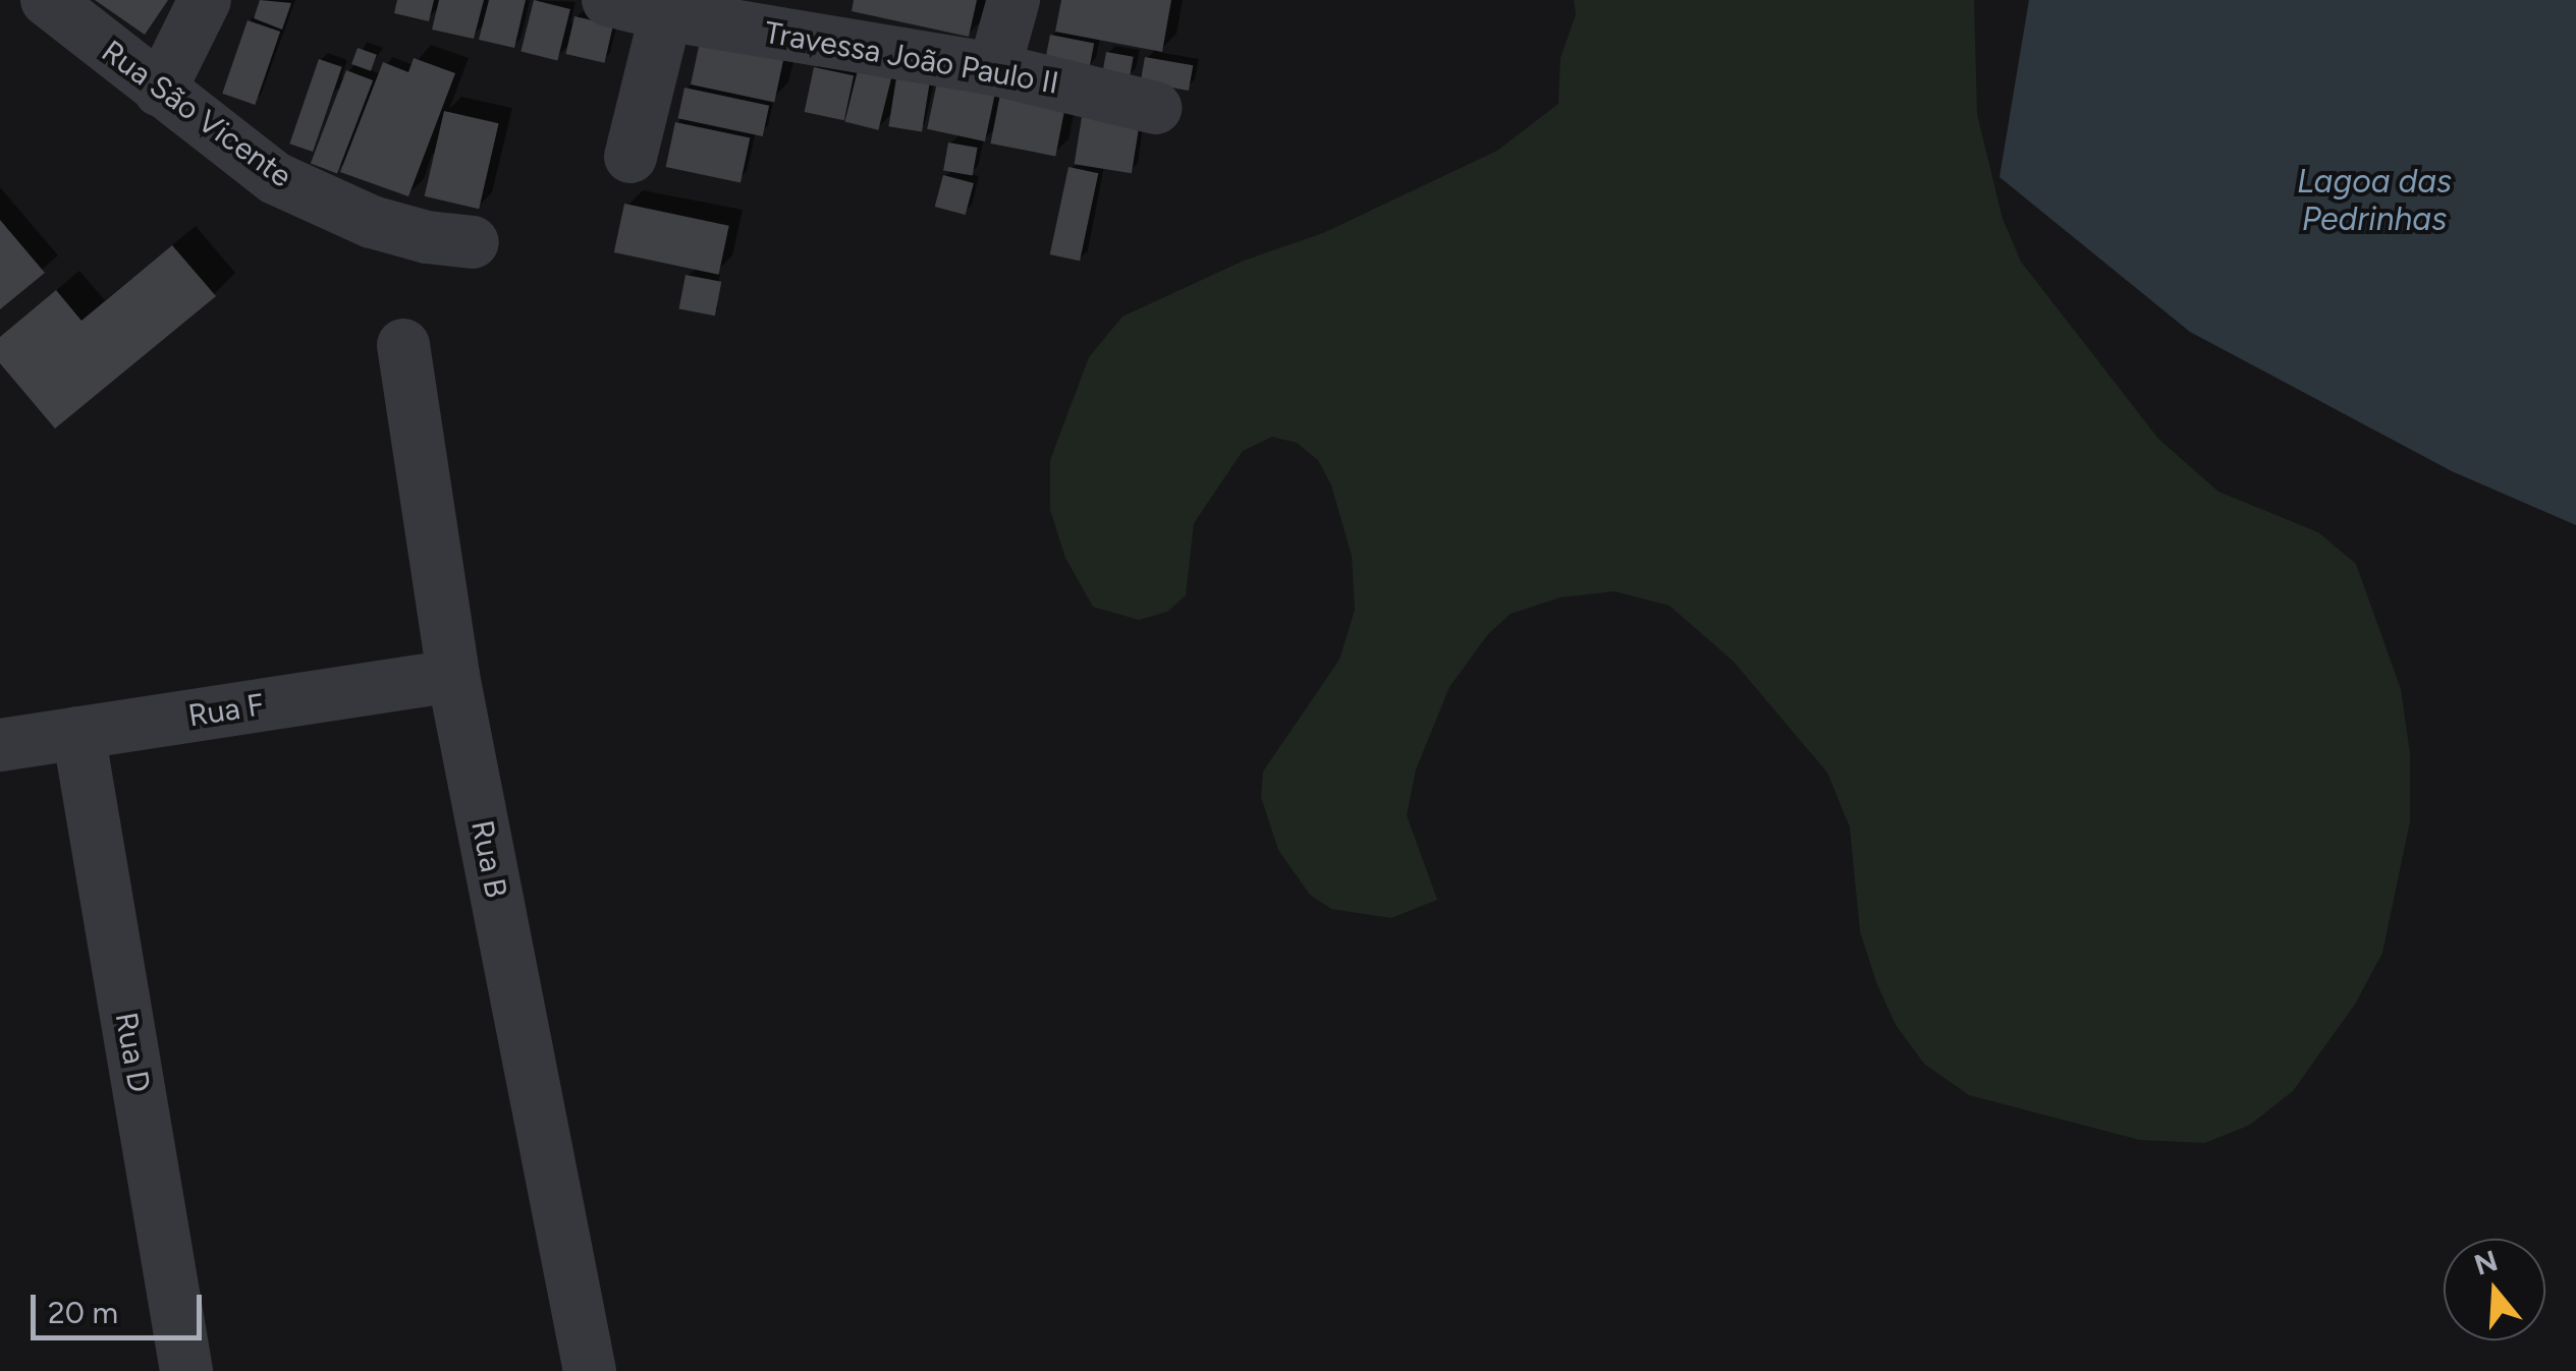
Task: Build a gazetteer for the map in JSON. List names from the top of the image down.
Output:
{
  "streets": {
    "street": [
      "Travessa João Paulo II",
      "Rua São Vicente",
      "Rua F",
      "Rua B",
      "Rua D"
    ]
  },
  "crossings": [
    ["Rua F", "Rua B"],
    ["Rua F", "Rua D"]
  ],
  "water": ["Lagoa das Pedrinhas"],
  "scale_bar": "20 m",
  "north": "top"
}
